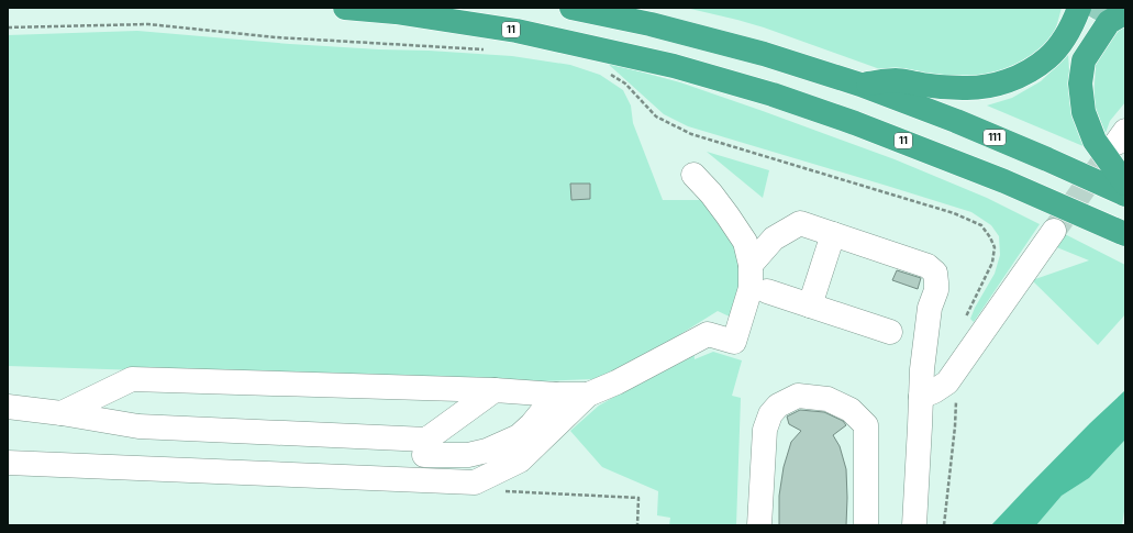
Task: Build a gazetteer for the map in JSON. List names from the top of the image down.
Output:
{
  "streets": {
    "highway": ["11", "111"]
  }
}
